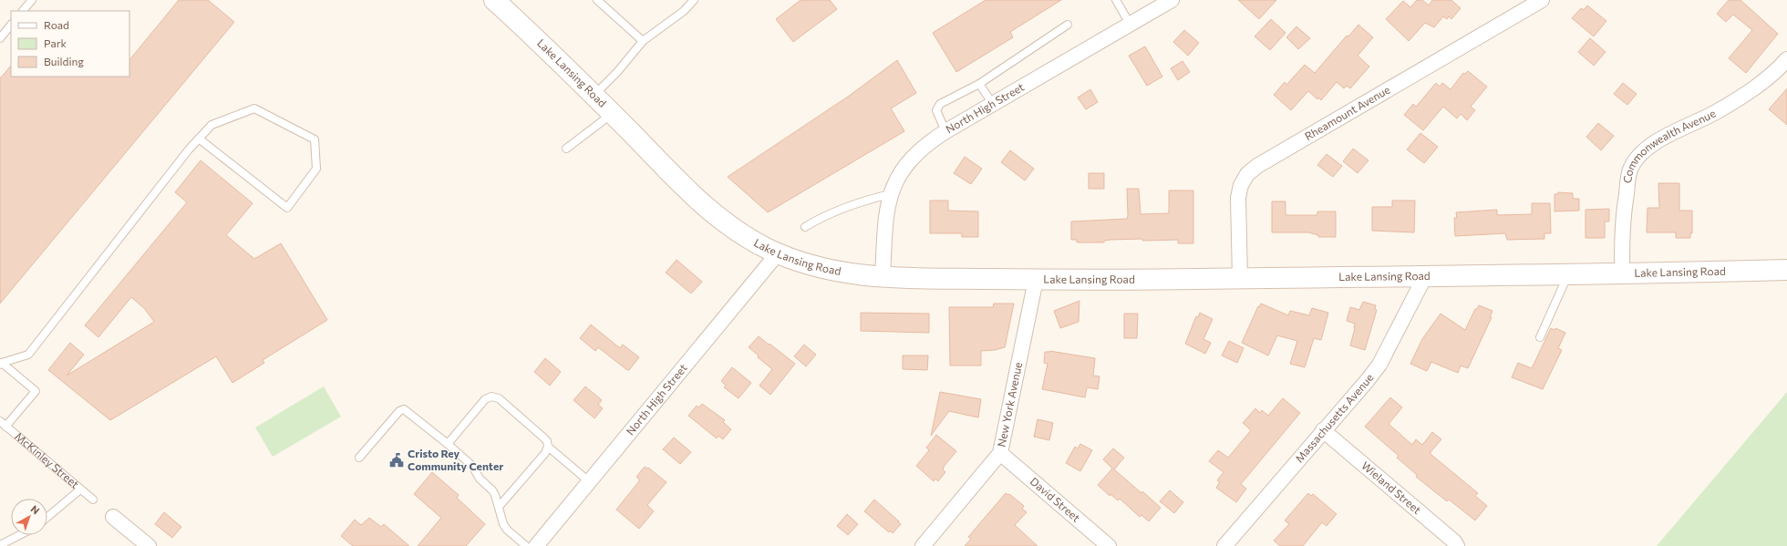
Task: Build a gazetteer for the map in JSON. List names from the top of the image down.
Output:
{
  "streets": {
    "main road": ["Lake Lansing Road"],
    "street": [
      "North High Street",
      "Rheamount Avenue",
      "Commonwealth Avenue",
      "New York Avenue",
      "Massachusetts Avenue",
      "Wieland Street",
      "David Street"
    ],
    "lane": ["McKinley Street"]
  },
  "crossings": [
    ["Lake Lansing Road", "North High Street"],
    ["Lake Lansing Road", "Rheamount Avenue"],
    ["Lake Lansing Road", "Commonwealth Avenue"],
    ["Lake Lansing Road", "New York Avenue"],
    ["Lake Lansing Road", "Massachusetts Avenue"],
    ["New York Avenue", "David Street"],
    ["Massachusetts Avenue", "Wieland Street"]
  ],
  "places": {
    "public building": ["Cristo Rey Community Center"]
  },
  "legend": ["Road", "Park", "Building"],
  "north": "top right"
}
